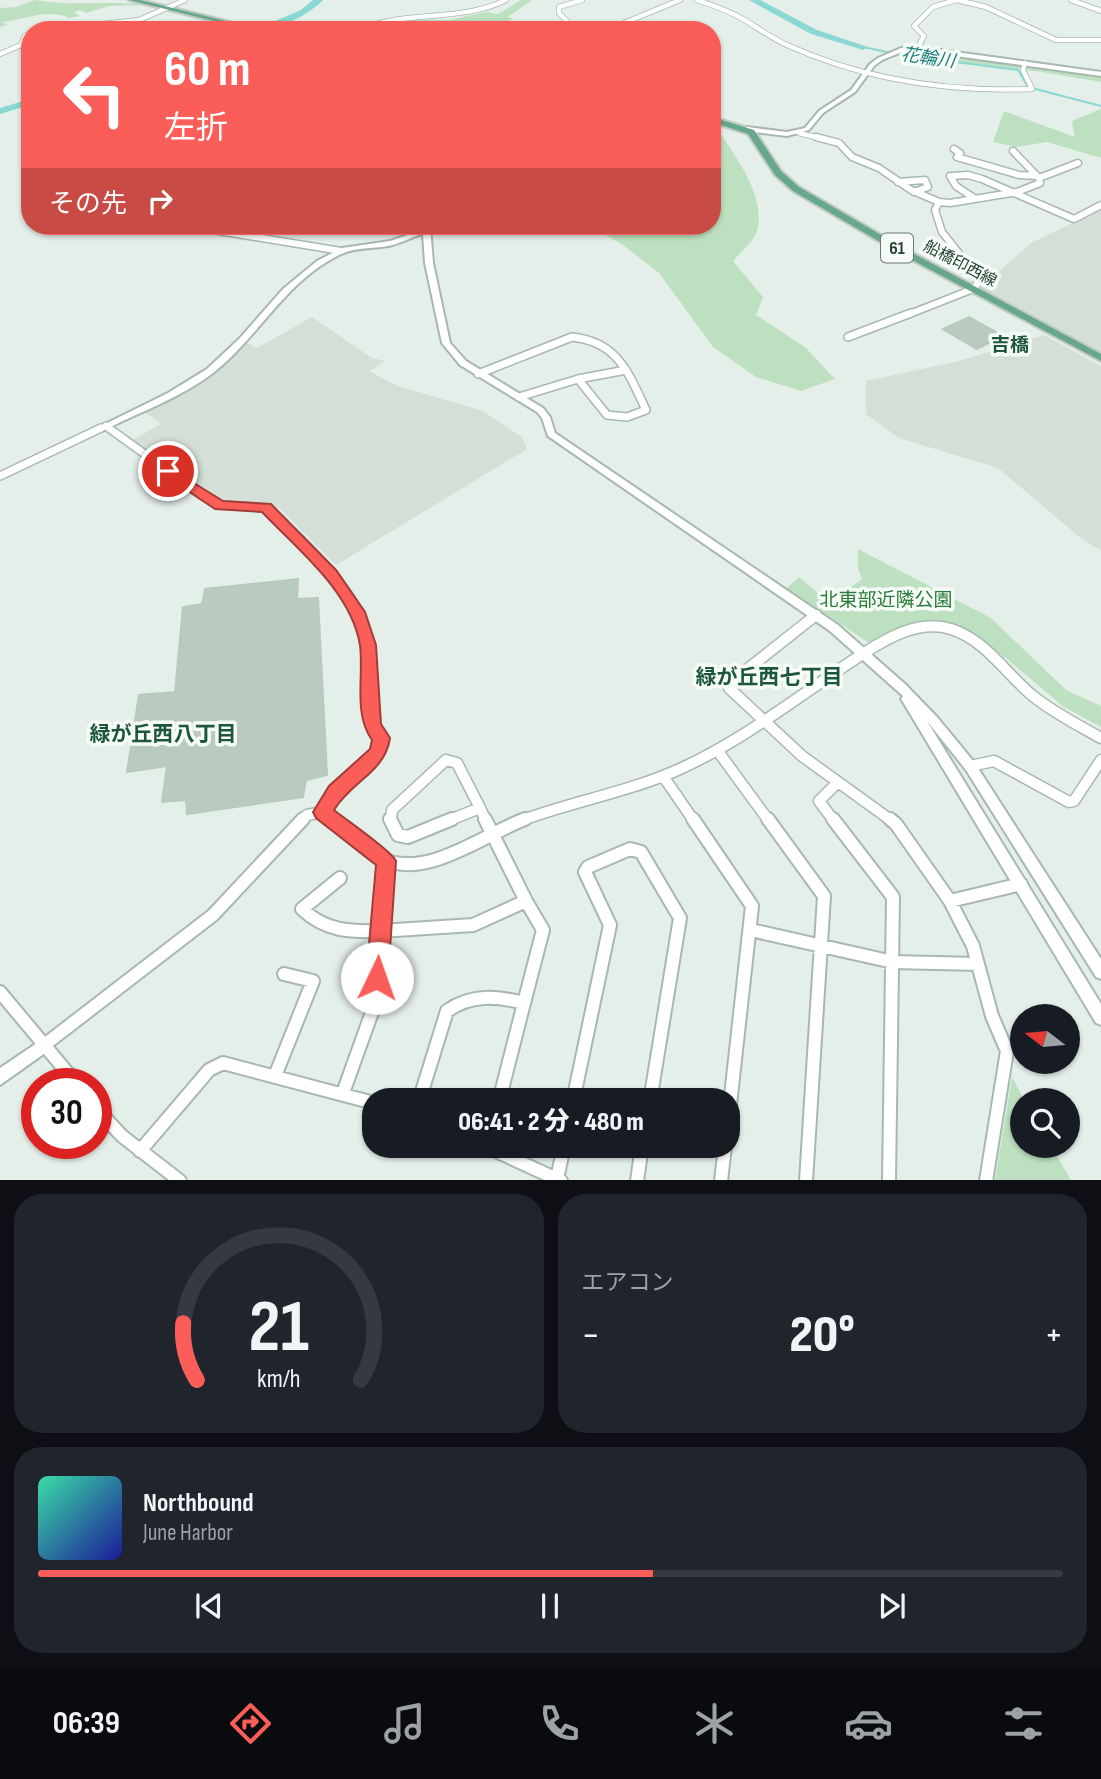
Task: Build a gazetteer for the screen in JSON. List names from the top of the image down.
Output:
{
  "streets": {
    "main road": ["61", "船橋印西線"]
  },
  "districts": ["吉橋", "緑が丘西七丁目", "緑が丘西八丁目"],
  "water": ["花輪川"],
  "parks": ["北東部近隣公園"],
  "north": "left",
  "page": {
    "turn": ["60 m", "左折"],
    "then": "その先",
    "limit": "30",
    "trip": "06:41 · 2 分 · 480 m",
    "tile": "エアコン",
    "heat": ["−", "20°", "+"],
    "song": ["Northbound", "June Harbor"],
    "tabs": "06:39",
    "gauge": ["21", "km/h"]
  }
}
